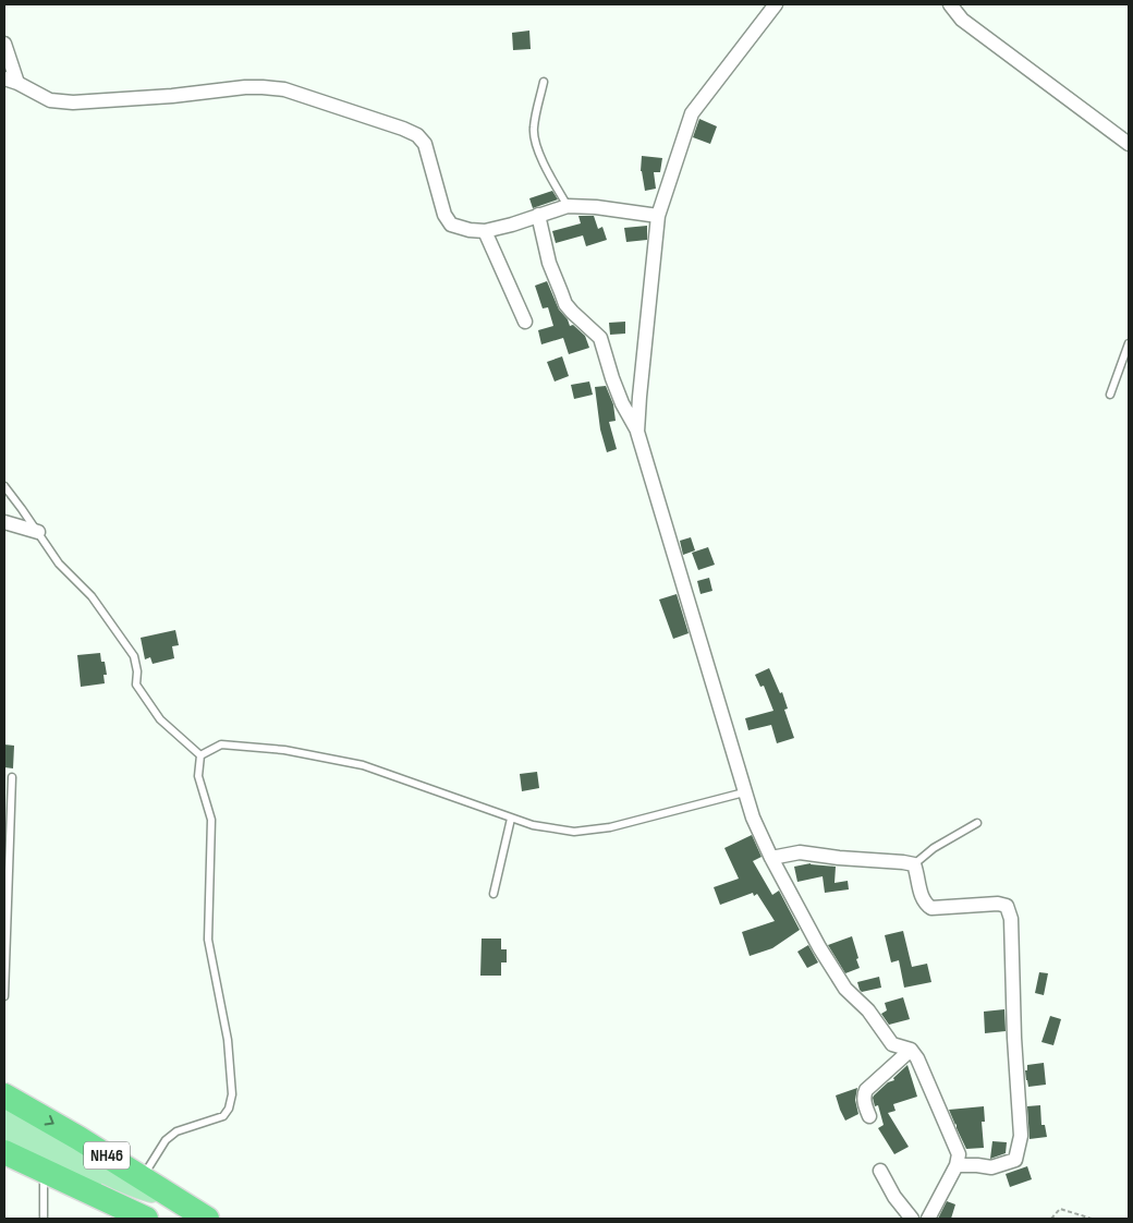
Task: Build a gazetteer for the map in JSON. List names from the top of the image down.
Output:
{
  "streets": {
    "highway": ["NH46"]
  }
}
